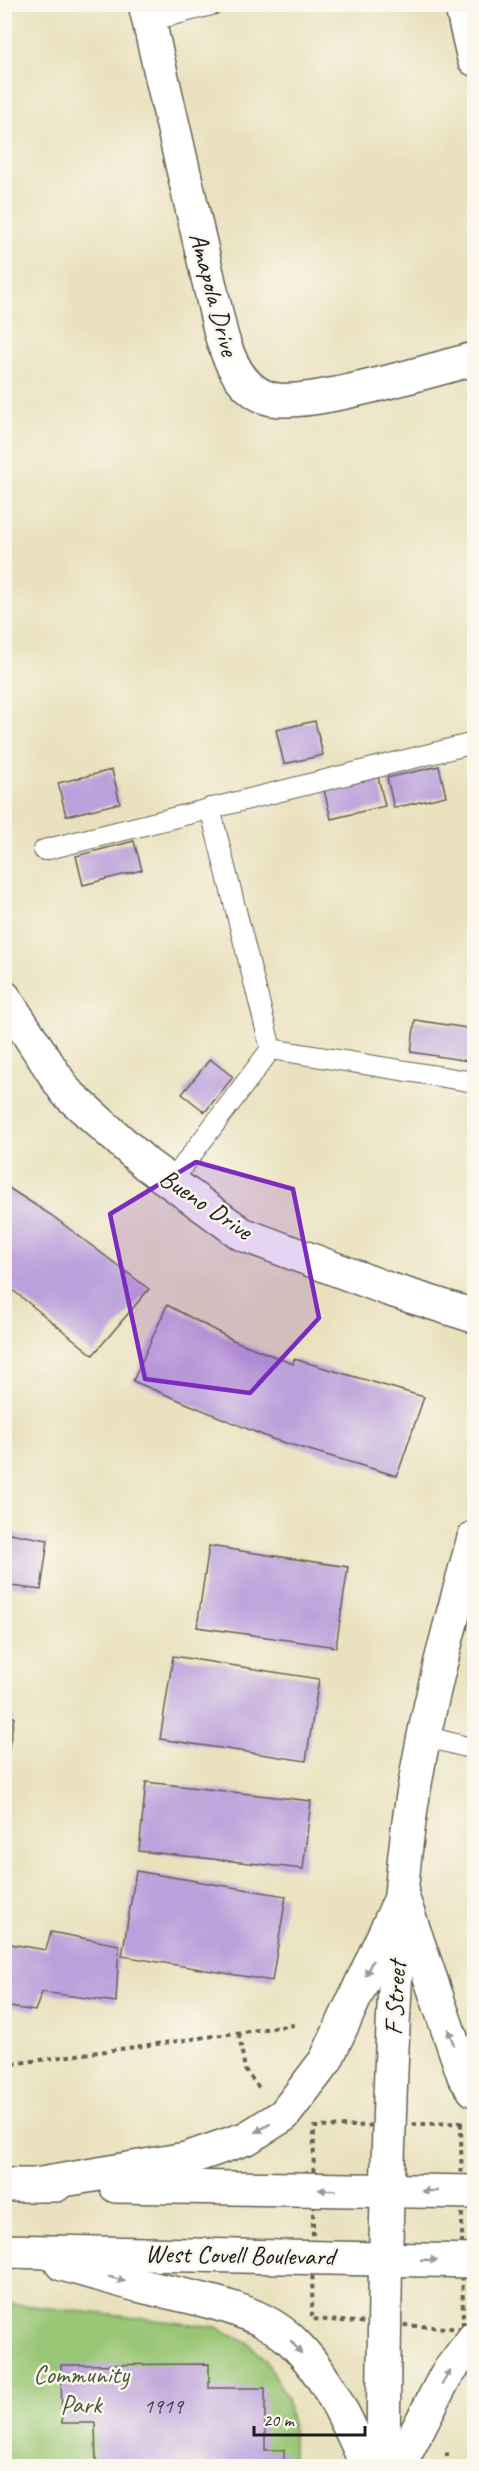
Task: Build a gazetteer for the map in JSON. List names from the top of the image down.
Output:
{
  "streets": {
    "main road": [
      "Amapola Drive",
      "Bueno Drive",
      "F Street",
      "West Covell Boulevard"
    ]
  },
  "crossings": [
    ["F Street", "West Covell Boulevard"]
  ],
  "parks": ["Community Park"],
  "house_numbers": ["1919"],
  "scale_bar": "20 m"
}
